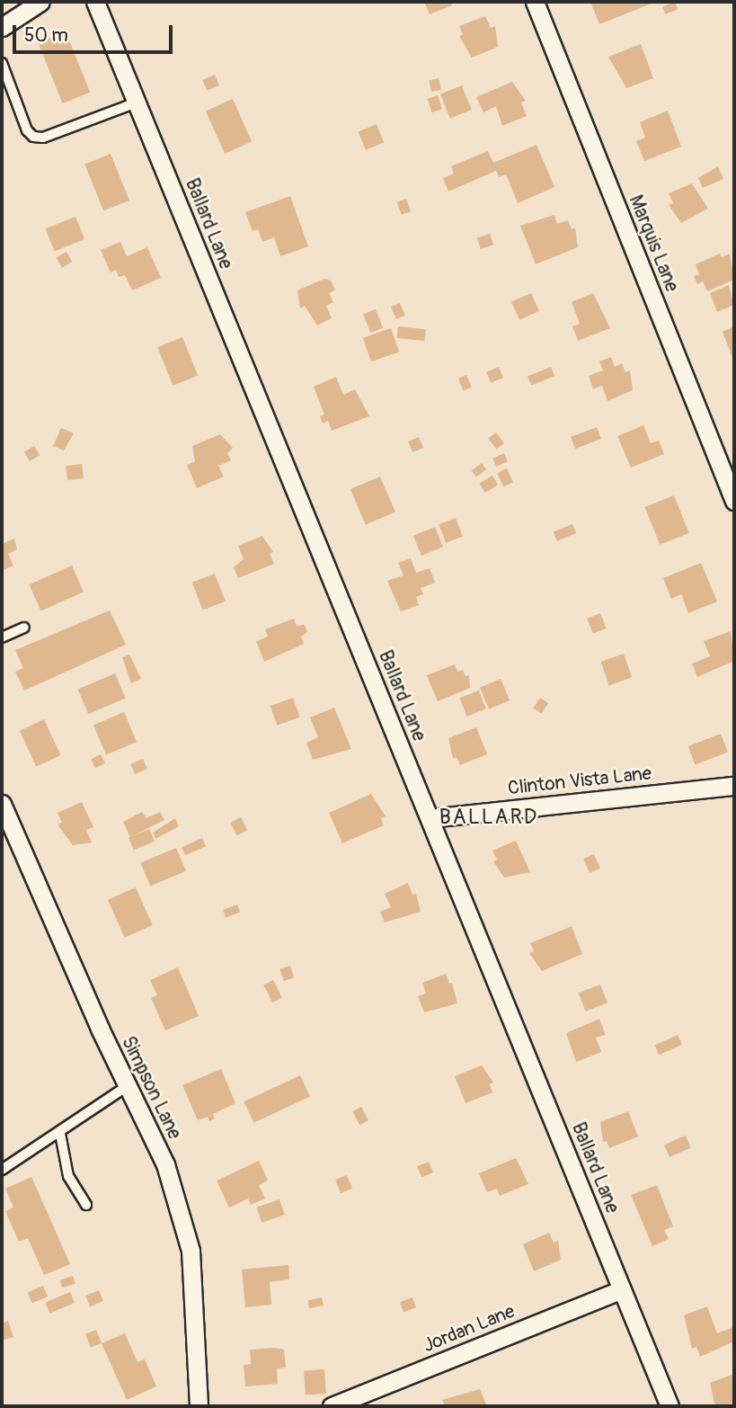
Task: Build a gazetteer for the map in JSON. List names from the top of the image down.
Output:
{
  "streets": {
    "street": [
      "Ballard Lane",
      "Marquis Lane",
      "Clinton Vista Lane",
      "Simpson Lane",
      "Jordan Lane"
    ]
  },
  "crossings": [
    ["Ballard Lane", "Clinton Vista Lane"],
    ["Ballard Lane", "Jordan Lane"]
  ],
  "districts": ["BALLARD"],
  "scale_bar": "50 m"
}
